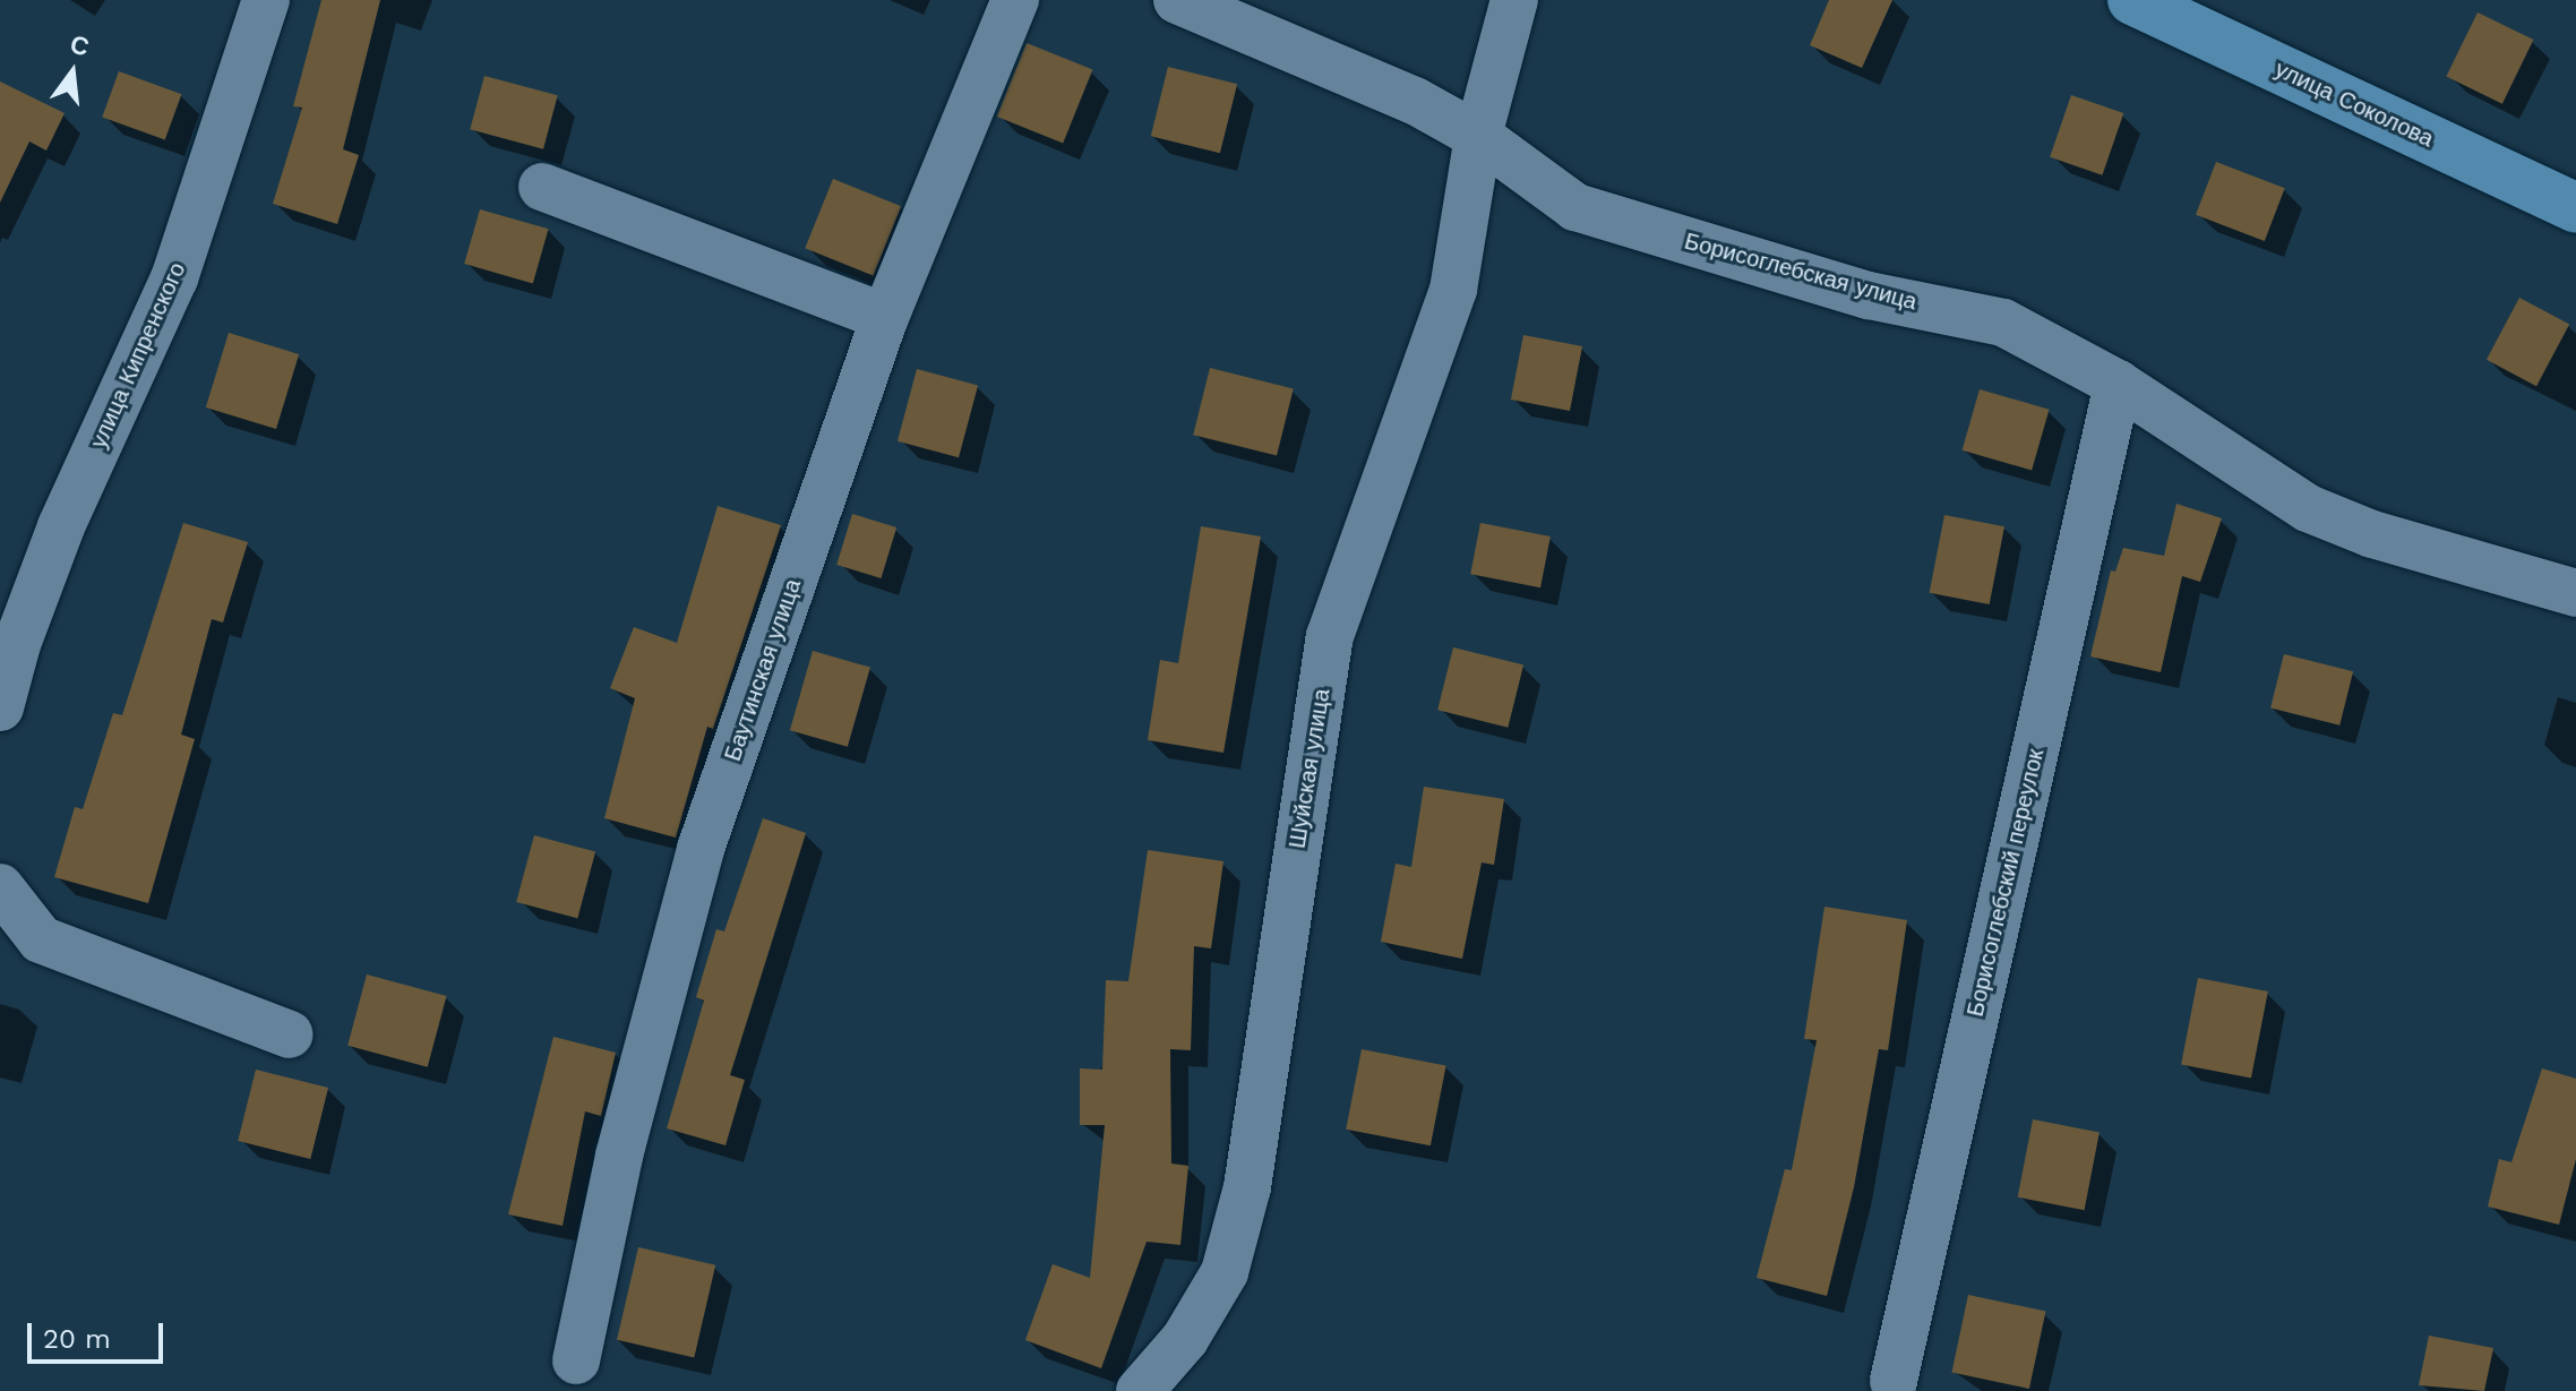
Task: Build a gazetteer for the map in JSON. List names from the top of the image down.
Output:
{
  "streets": {
    "main road": ["улица Соколова"],
    "street": [
      "Борисоглебская улица",
      "улица Кипренского",
      "Баутинская улица",
      "Шуйская улица",
      "Борисоглебский переулок"
    ]
  },
  "crossings": [
    ["Борисоглебская улица", "Шуйская улица"],
    ["Борисоглебская улица", "Борисоглебский переулок"]
  ],
  "scale_bar": "20 m",
  "north": "top"
}
